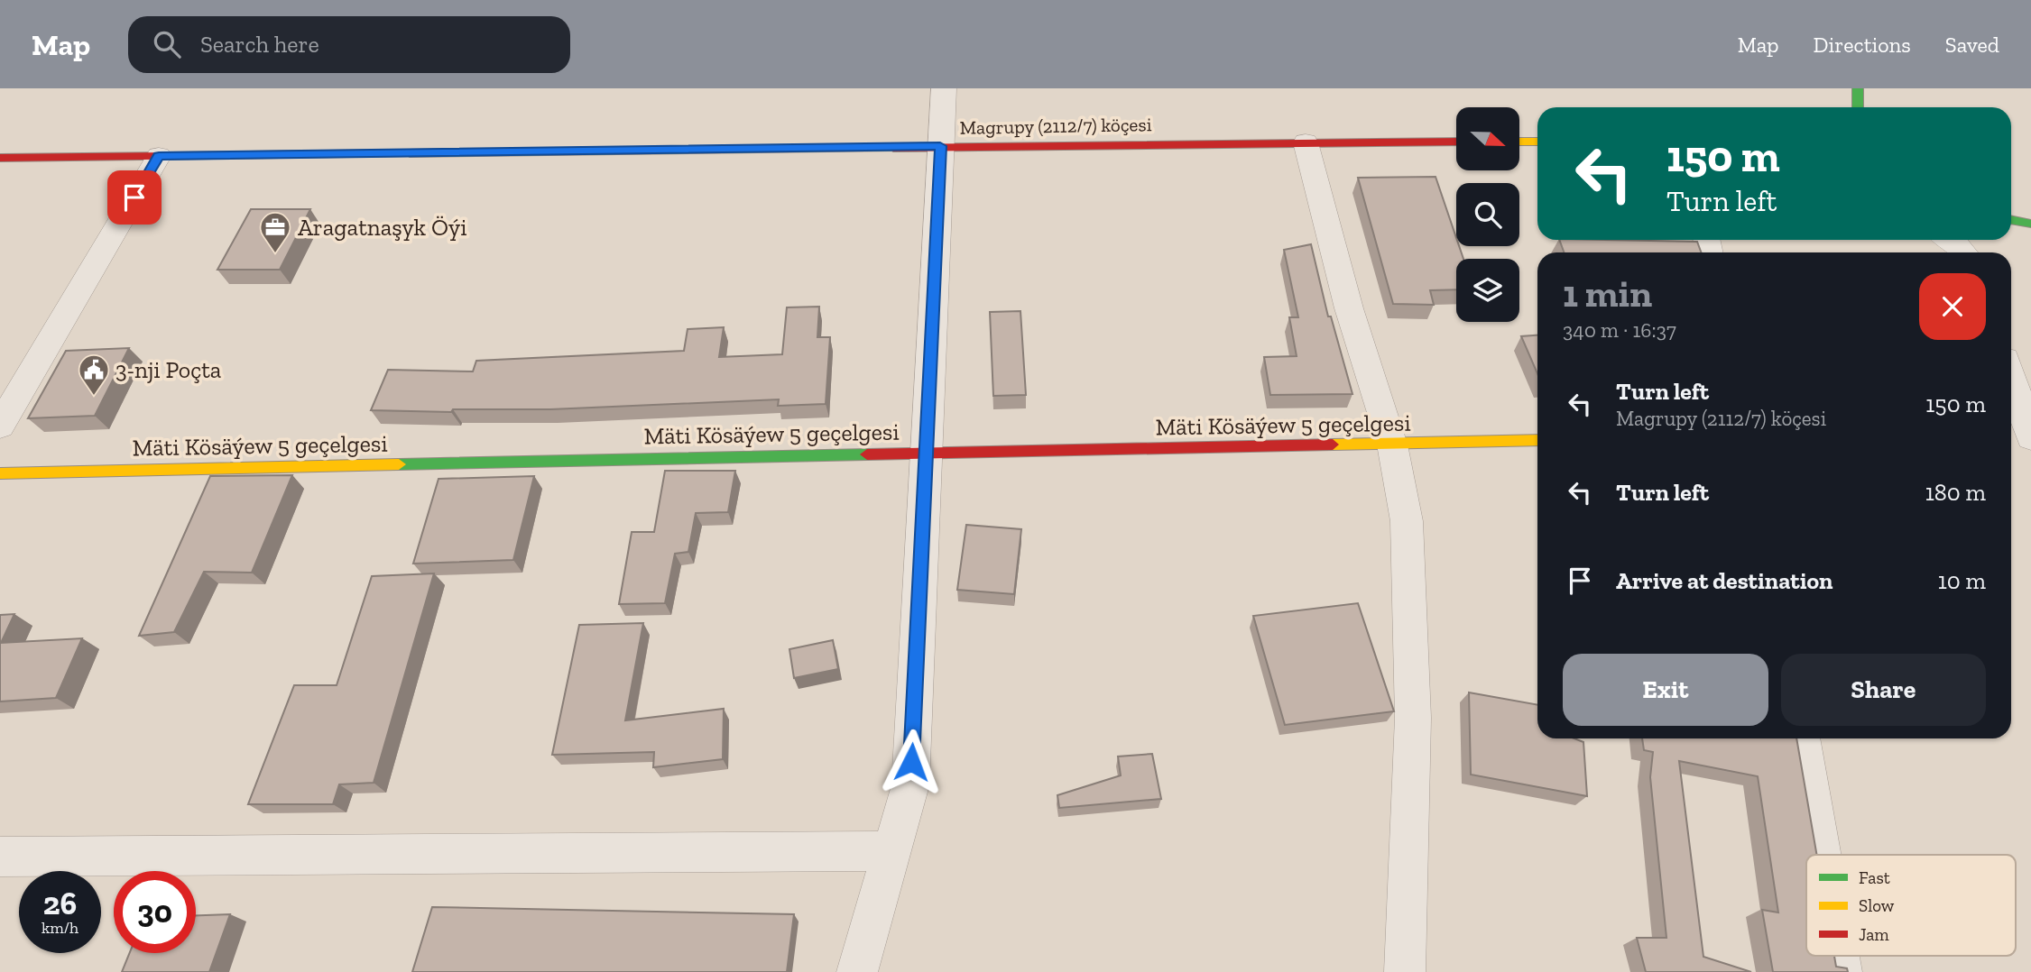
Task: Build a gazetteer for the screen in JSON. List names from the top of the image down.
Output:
{
  "streets": {
    "street": ["Magrupy (2112/7) köçesi", "Mäti Kösäýew 5 geçelgesi"]
  },
  "places": {
    "office": ["Aragatnaşyk Öýi"],
    "public building": ["3-nji Poçta"]
  },
  "legend": ["Fast", "Slow", "Jam"],
  "north": "right",
  "page": {
    "header": "Map",
    "search": "Search here",
    "nav": ["Map", "Directions", "Saved"],
    "turn": ["150 m", "Turn left"],
    "heading": ["1 min", "340 m · 16:37"],
    "list": [
      {
        "name": "Turn left",
        "note": "Magrupy (2112/7) köçesi",
        "value": "150 m"
      },
      {
        "name": "Turn left",
        "value": "180 m"
      },
      {
        "name": "Arrive at destination",
        "value": "10 m"
      }
    ],
    "buttons": ["Exit", "Share"],
    "speed": "26 km/h",
    "limit": "30"
  }
}
